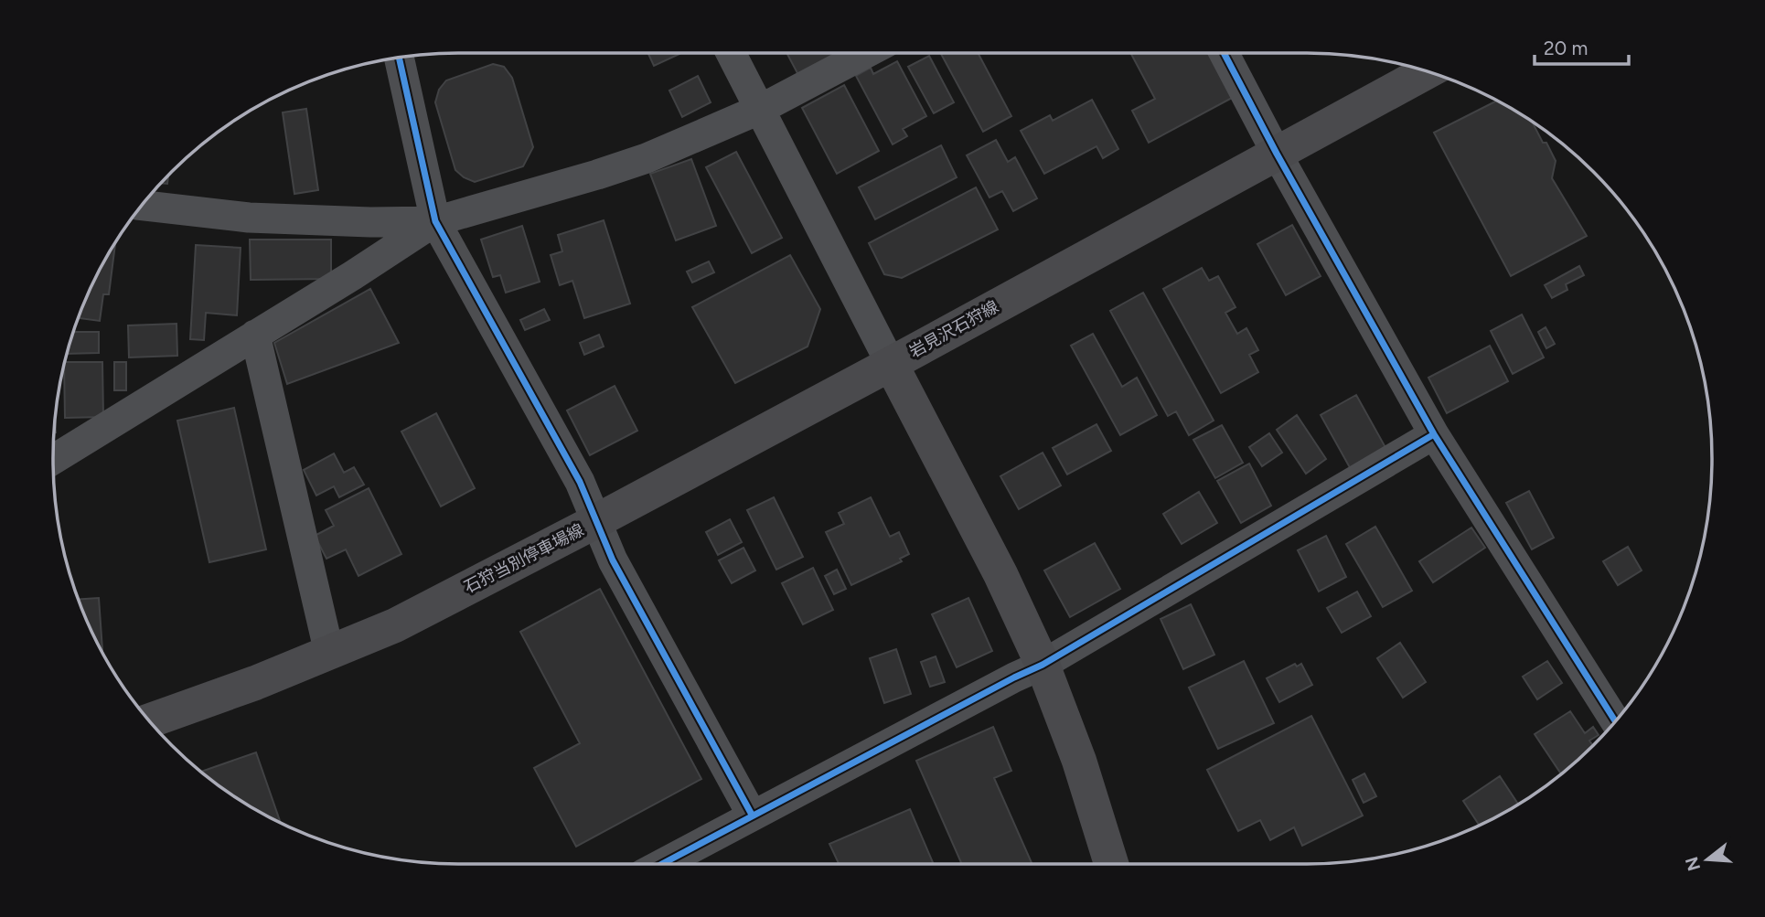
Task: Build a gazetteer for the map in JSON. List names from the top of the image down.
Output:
{
  "streets": {
    "main road": ["岩見沢石狩線", "石狩当別停車場線"]
  },
  "crossings": [
    ["岩見沢石狩線", "石狩当別停車場線"]
  ],
  "scale_bar": "20 m",
  "north": "left"
}
